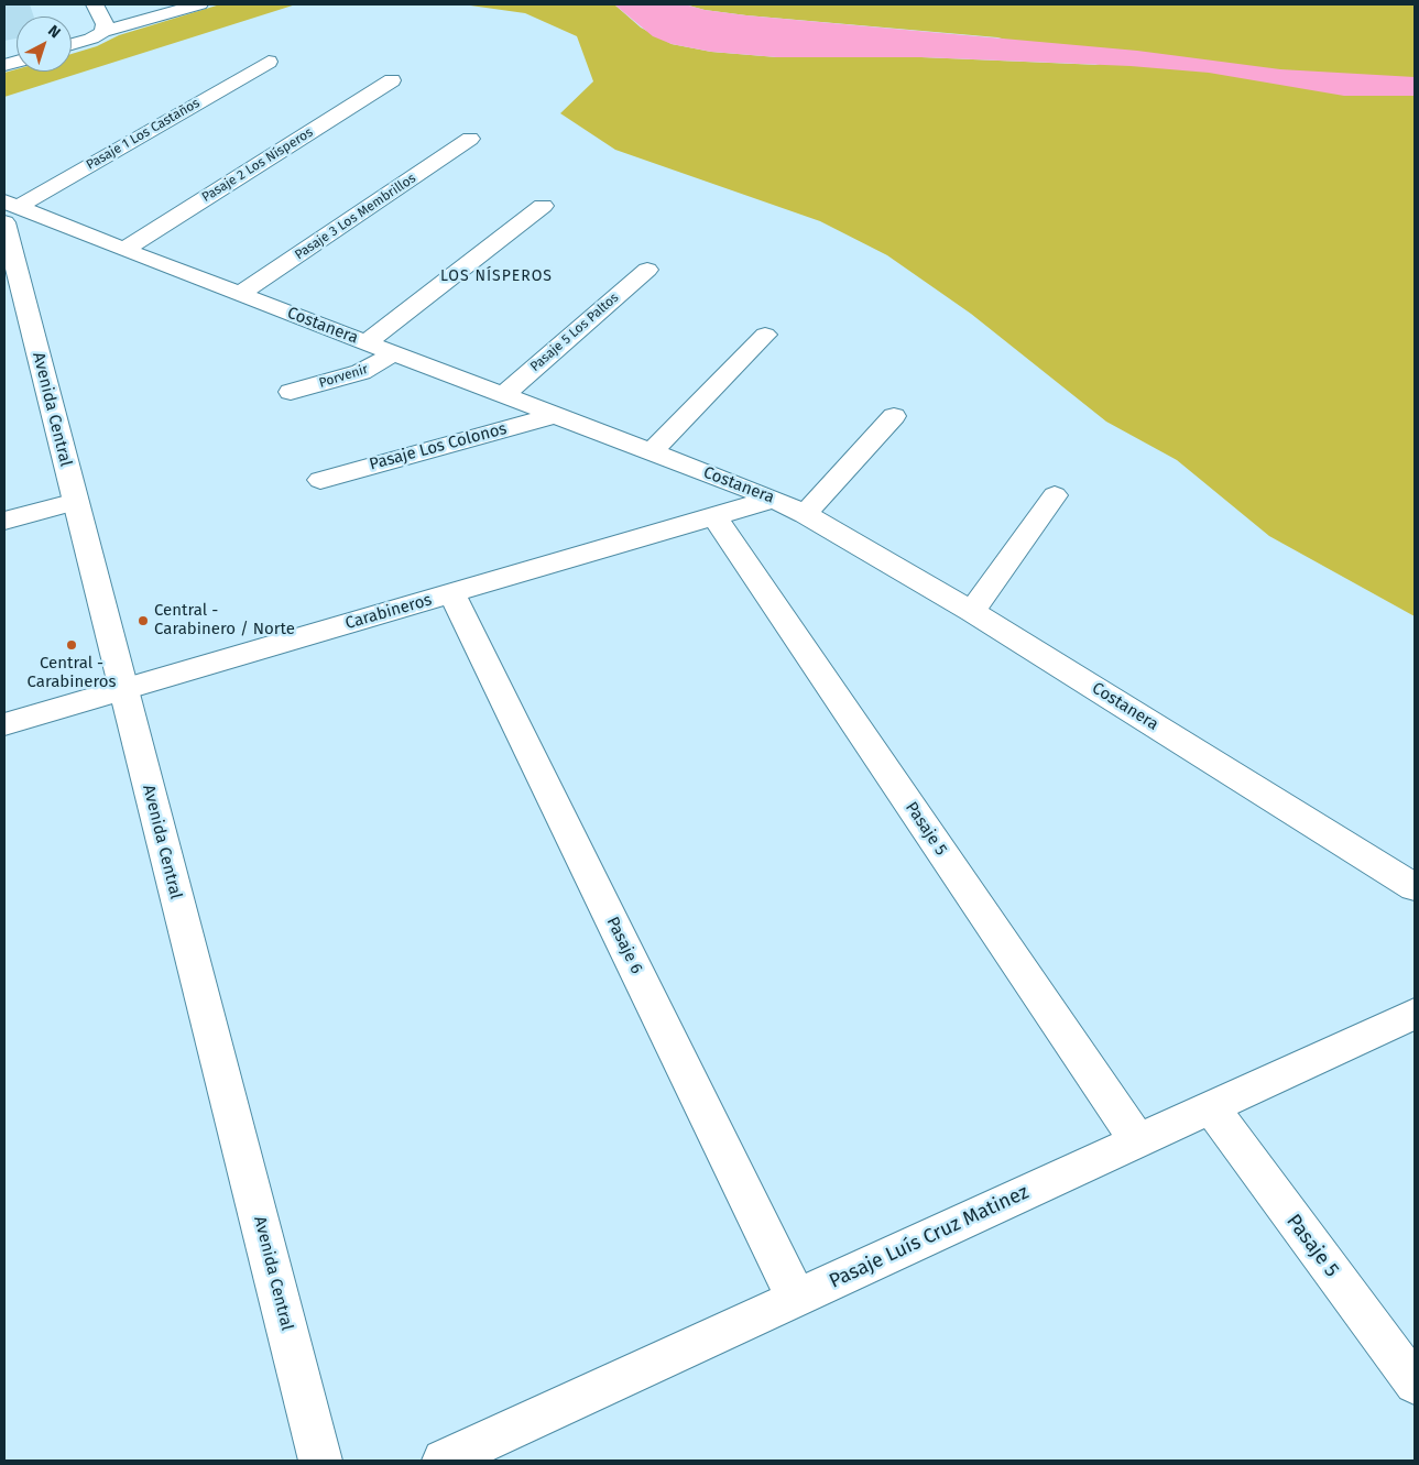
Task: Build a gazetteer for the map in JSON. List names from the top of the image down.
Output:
{
  "streets": {
    "street": [
      "Pasaje 1 Los Castaños",
      "Pasaje 2 Los Nísperos",
      "Pasaje 3 Los Membrillos",
      "Costanera",
      "Pasaje 5 Los Paltos",
      "Porvenir",
      "Avenida Central",
      "Pasaje Los Colonos",
      "Carabineros",
      "Pasaje 5",
      "Pasaje 6",
      "Pasaje Luís Cruz Matinez"
    ]
  },
  "crossings": [
    ["Pasaje 1 Los Castaños", "Costanera"],
    ["Pasaje 1 Los Castaños", "Avenida Central"],
    ["Pasaje 2 Los Nísperos", "Costanera"],
    ["Pasaje 3 Los Membrillos", "Costanera"],
    ["Costanera", "Pasaje 5 Los Paltos"],
    ["Costanera", "Porvenir"],
    ["Costanera", "Avenida Central"],
    ["Costanera", "Pasaje Los Colonos"],
    ["Costanera", "Carabineros"],
    ["Avenida Central", "Carabineros"],
    ["Carabineros", "Pasaje 5"],
    ["Carabineros", "Pasaje 6"],
    ["Pasaje 5", "Pasaje Luís Cruz Matinez"],
    ["Pasaje 6", "Pasaje Luís Cruz Matinez"]
  ],
  "districts": ["LOS NÍSPEROS"],
  "places": ["Central - Carabinero / Norte", "Central - Carabineros"],
  "north": "top right"
}
